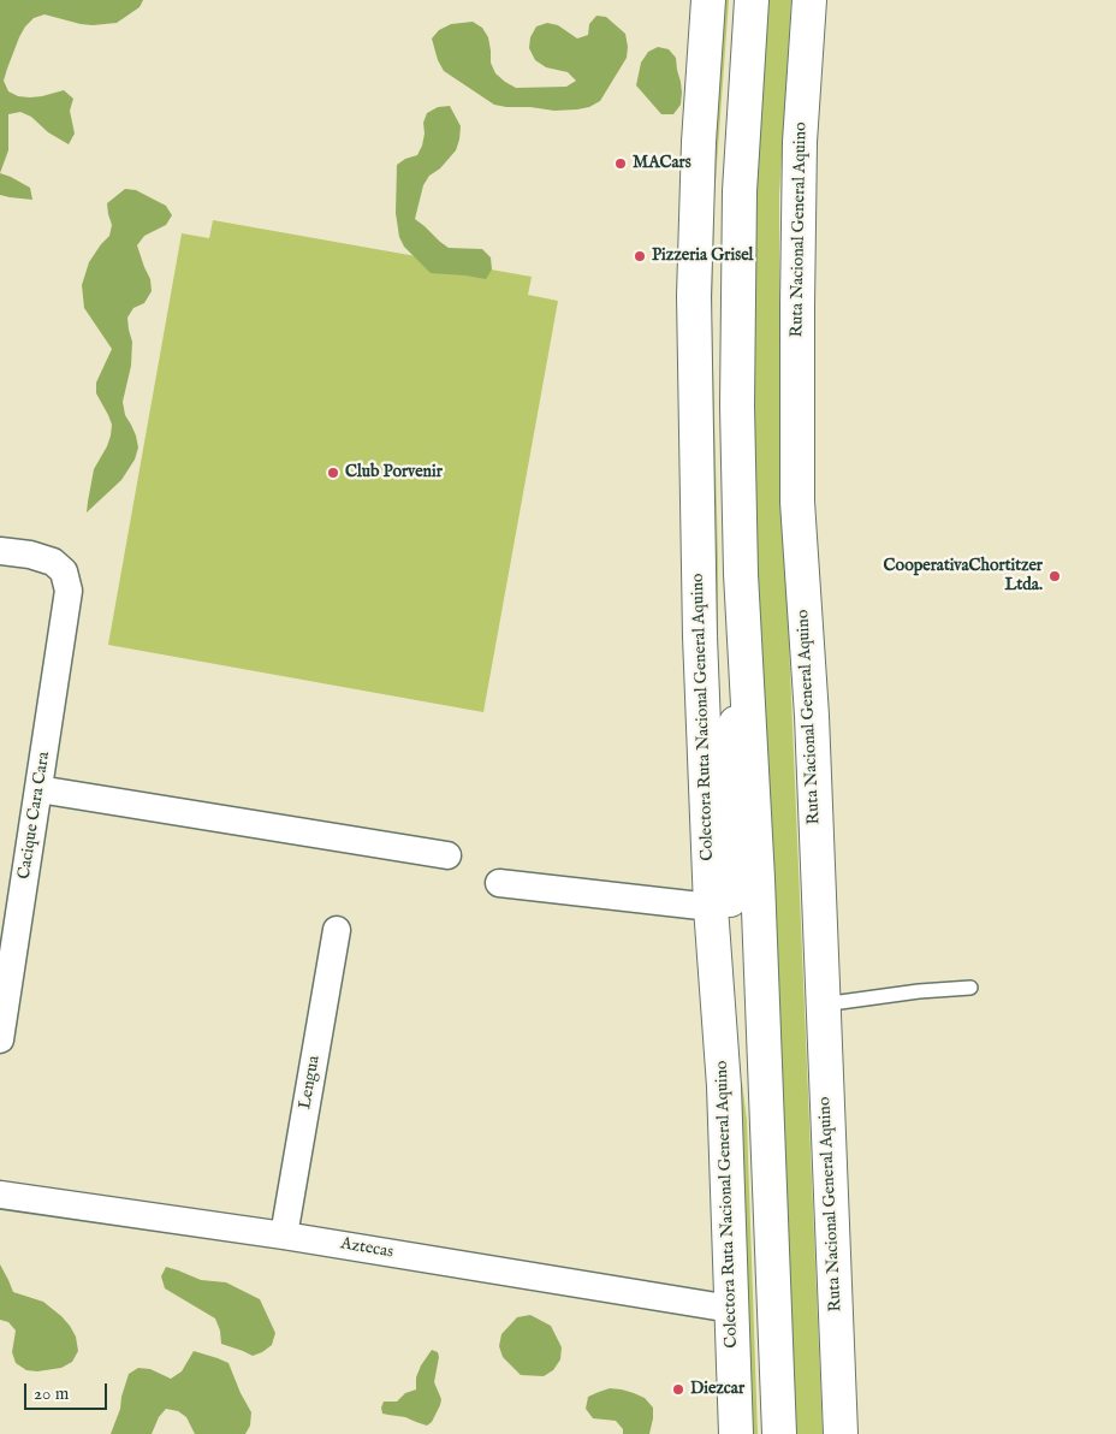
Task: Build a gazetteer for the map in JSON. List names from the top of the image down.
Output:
{
  "streets": {
    "main road": ["Ruta Nacional General Aquino", "Colectora Ruta Nacional General Aquino"],
    "street": ["Cacique Cara Cara", "Lengua", "Aztecas"]
  },
  "crossings": [
    ["Colectora Ruta Nacional General Aquino", "Aztecas"],
    ["Lengua", "Aztecas"]
  ],
  "places": [
    "MACars",
    "Pizzeria Grisel",
    "Club Porvenir",
    "CooperativaChortitzer Ltda.",
    "Diezcar"
  ],
  "scale_bar": "20 m"
}
